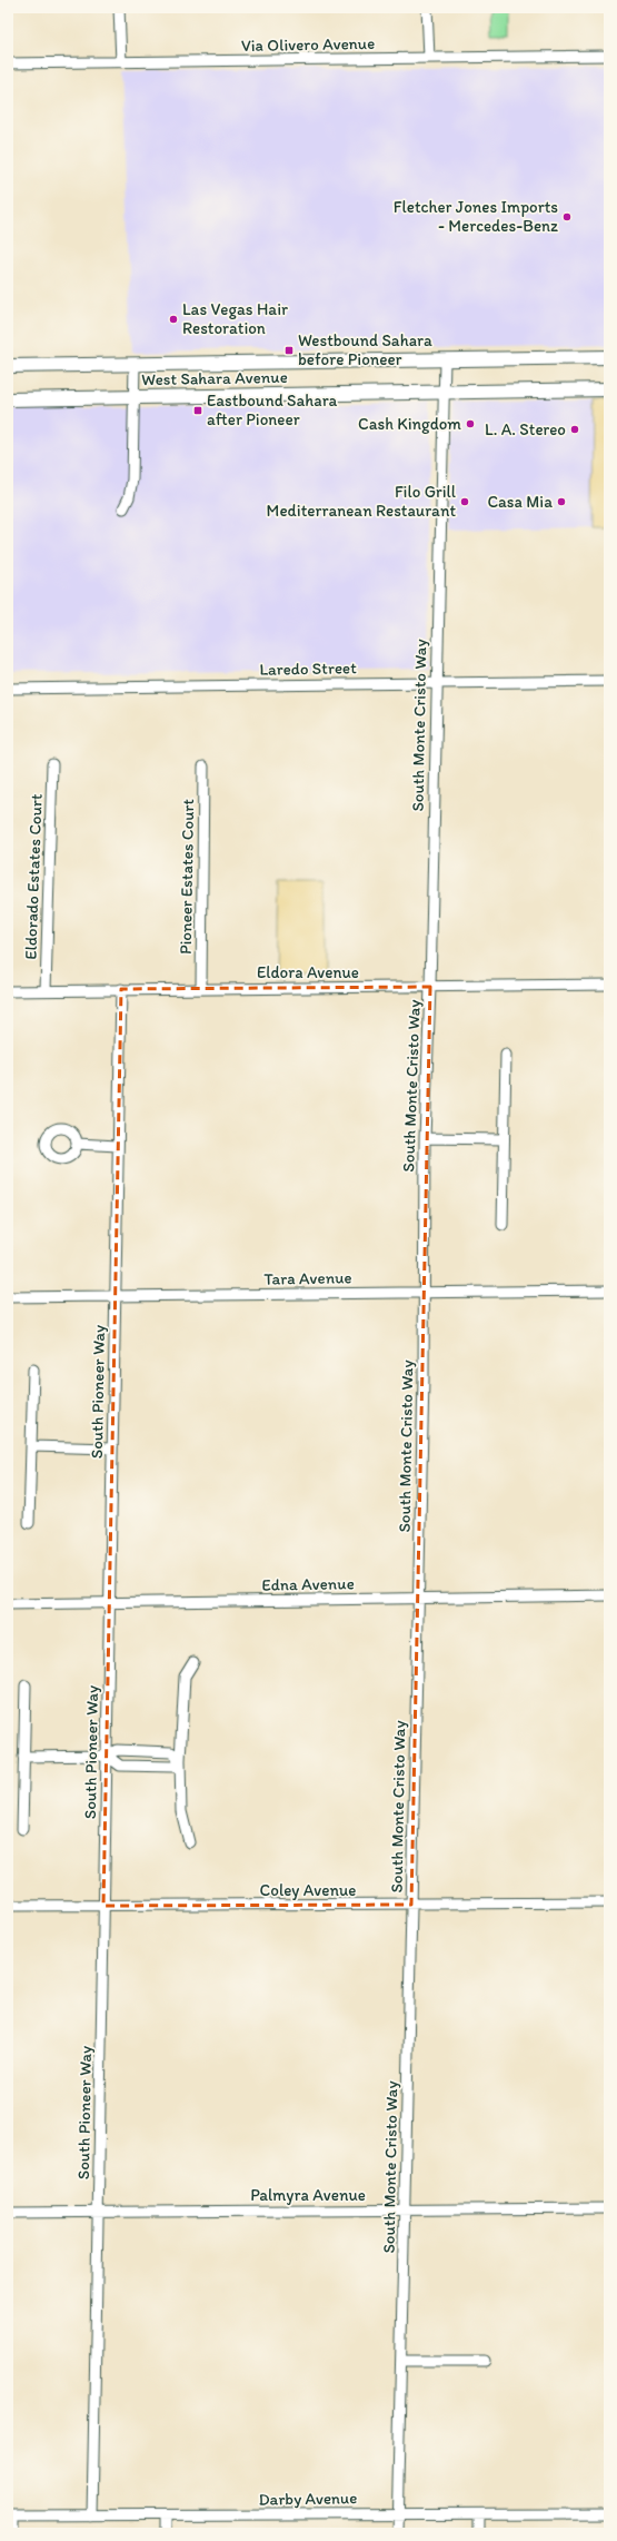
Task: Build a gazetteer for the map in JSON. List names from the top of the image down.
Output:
{
  "streets": {
    "main road": ["West Sahara Avenue"],
    "street": [
      "Via Olivero Avenue",
      "Laredo Street",
      "South Monte Cristo Way",
      "Eldorado Estates Court",
      "Pioneer Estates Court",
      "Eldora Avenue",
      "Tara Avenue",
      "South Pioneer Way",
      "Edna Avenue",
      "Coley Avenue",
      "Palmyra Avenue",
      "Darby Avenue"
    ]
  },
  "crossings": [
    ["West Sahara Avenue", "South Monte Cristo Way"],
    ["Laredo Street", "South Monte Cristo Way"],
    ["South Monte Cristo Way", "Eldora Avenue"],
    ["South Monte Cristo Way", "Tara Avenue"],
    ["South Monte Cristo Way", "Edna Avenue"],
    ["South Monte Cristo Way", "Coley Avenue"],
    ["South Monte Cristo Way", "Palmyra Avenue"],
    ["South Monte Cristo Way", "Darby Avenue"],
    ["Eldorado Estates Court", "Eldora Avenue"],
    ["Pioneer Estates Court", "Eldora Avenue"],
    ["Eldora Avenue", "South Pioneer Way"],
    ["Tara Avenue", "South Pioneer Way"],
    ["South Pioneer Way", "Edna Avenue"],
    ["South Pioneer Way", "Coley Avenue"],
    ["South Pioneer Way", "Palmyra Avenue"],
    ["South Pioneer Way", "Darby Avenue"]
  ],
  "places": {
    "other": [
      "Fletcher Jones Imports - Mercedes-Benz",
      "Las Vegas Hair Restoration",
      "Cash Kingdom",
      "L. A. Stereo",
      "Filo Grill Mediterranean Restaurant",
      "Casa Mia"
    ],
    "transit": ["Westbound Sahara before Pioneer", "Eastbound Sahara after Pioneer"]
  }
}
